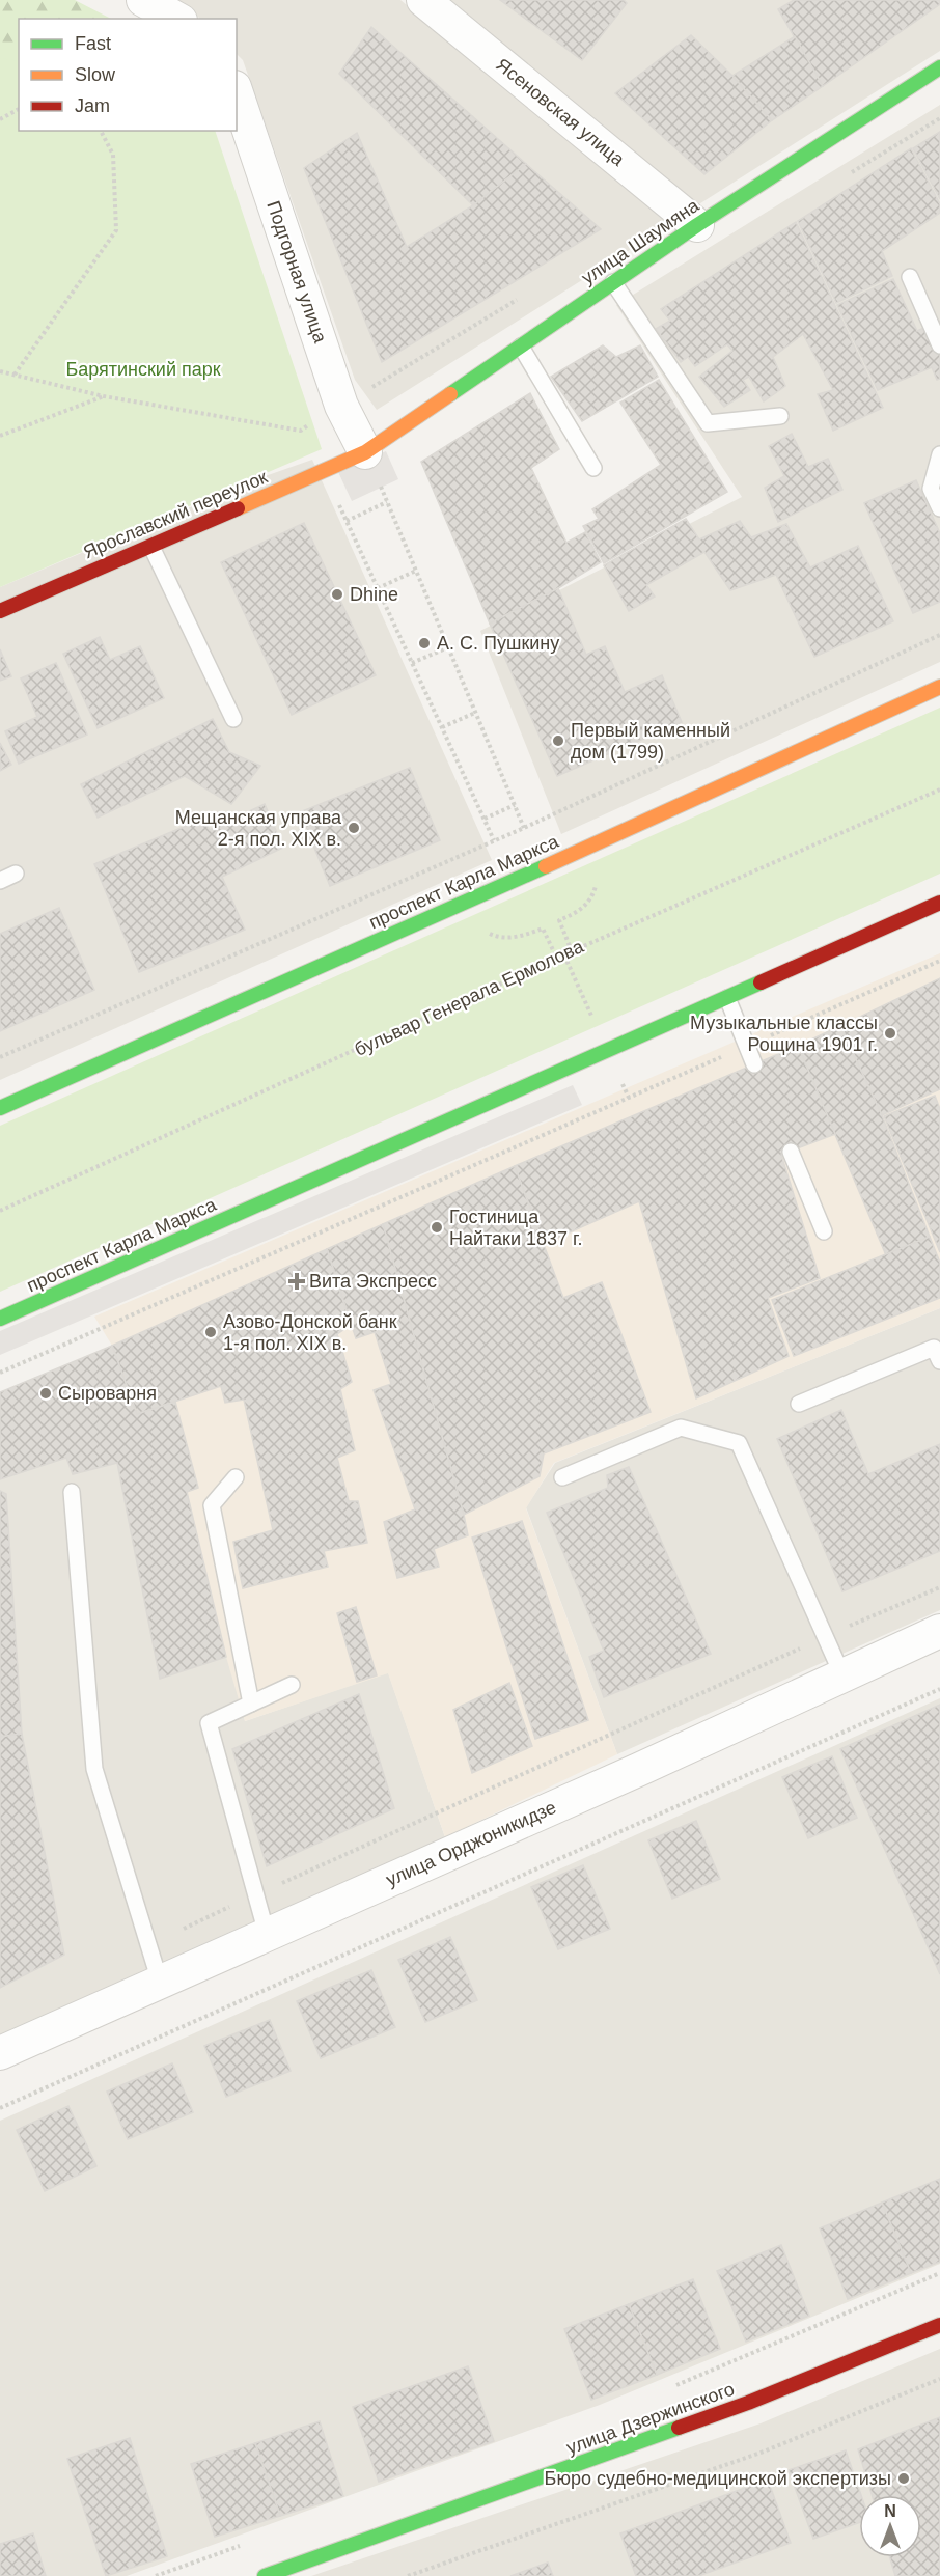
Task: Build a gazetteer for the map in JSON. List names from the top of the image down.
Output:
{
  "streets": {
    "main road": [
      "улица Шаумяна",
      "Ярославский переулок",
      "проспект Карла Маркса",
      "улица Дзержинского"
    ],
    "street": ["Ясеновская улица", "Подгорная улица", "улица Орджоникидзе"],
    "path": ["бульвар Генерала Ермолова"]
  },
  "crossings": [
    ["Ясеновская улица", "улица Шаумяна"],
    ["улица Шаумяна", "Подгорная улица"],
    ["улица Шаумяна", "Ярославский переулок"],
    ["Подгорная улица", "Ярославский переулок"]
  ],
  "parks": ["Барятинский парк"],
  "places": {
    "other": [
      "Dhine",
      "А. С. Пушкину",
      "Первый каменный дом (1799)",
      "Мещанская управа 2-я пол. XIX в.",
      "Музыкальные классы Рощина 1901 г.",
      "Гостиница Найтаки 1837 г.",
      "Азово-Донской банк 1-я пол. XIX в.",
      "Сыроварня",
      "Бюро судебно-медицинской экспертизы"
    ],
    "health": ["Вита Экспресс"]
  },
  "legend": ["Fast", "Slow", "Jam"],
  "north": "top"
}
